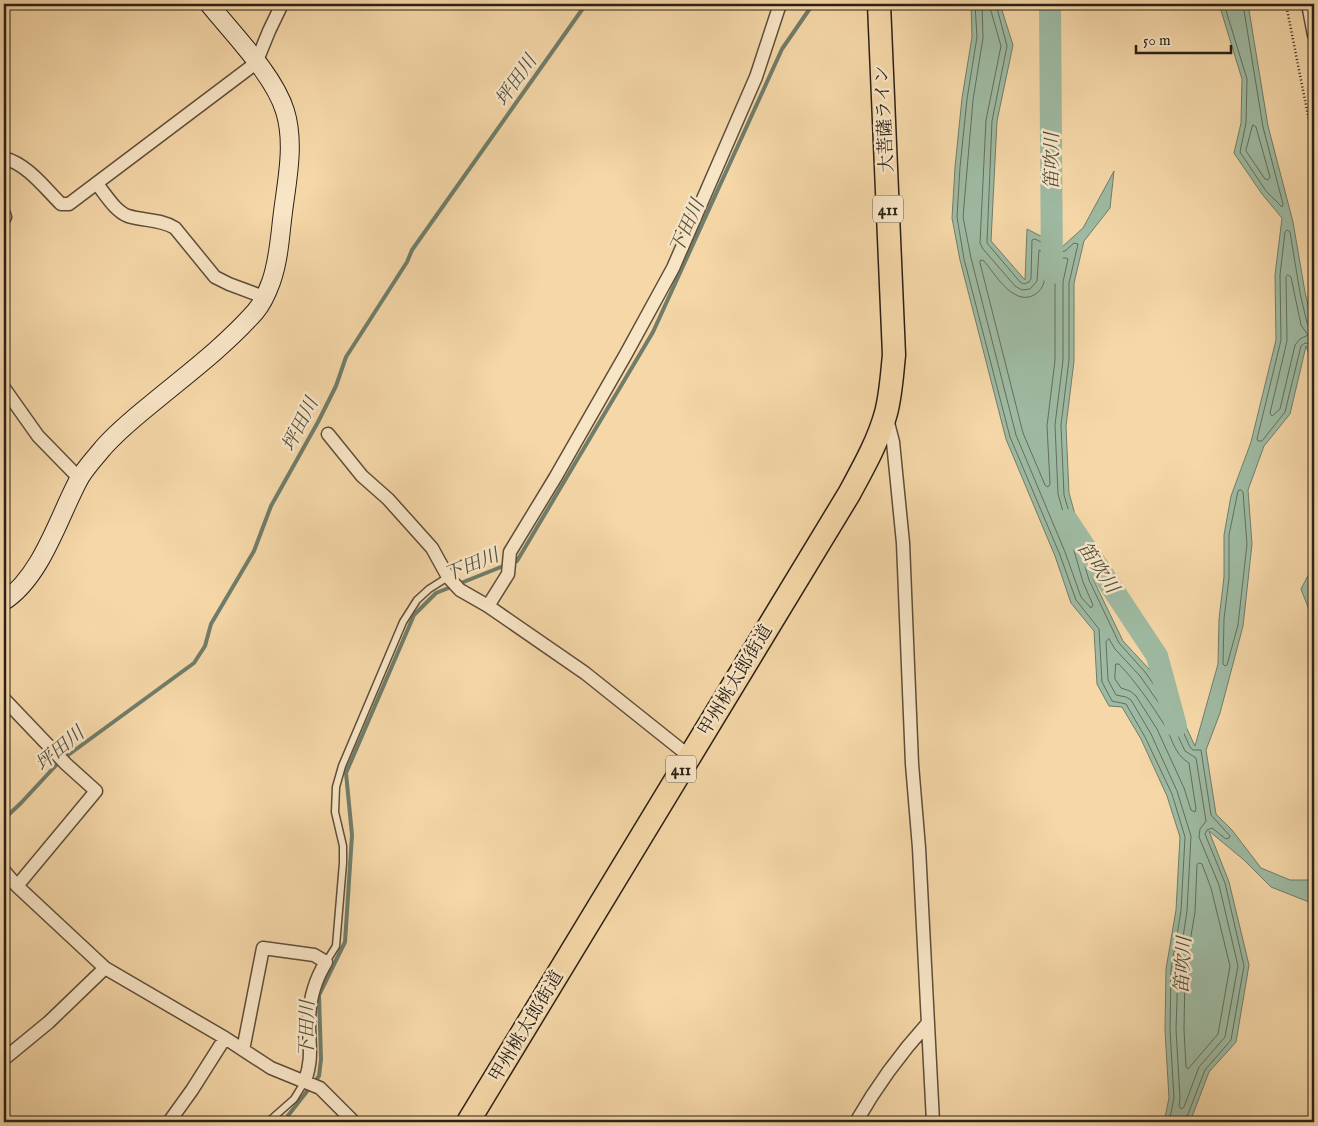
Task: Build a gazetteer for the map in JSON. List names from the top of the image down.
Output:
{
  "streets": {
    "highway": ["大菩薩ライン", "411", "甲州桃太郎街道"]
  },
  "crossings": [
    ["大菩薩ライン", "甲州桃太郎街道"]
  ],
  "water": ["坪田川", "笛吹川", "下田川"],
  "scale_bar": "50 m"
}
